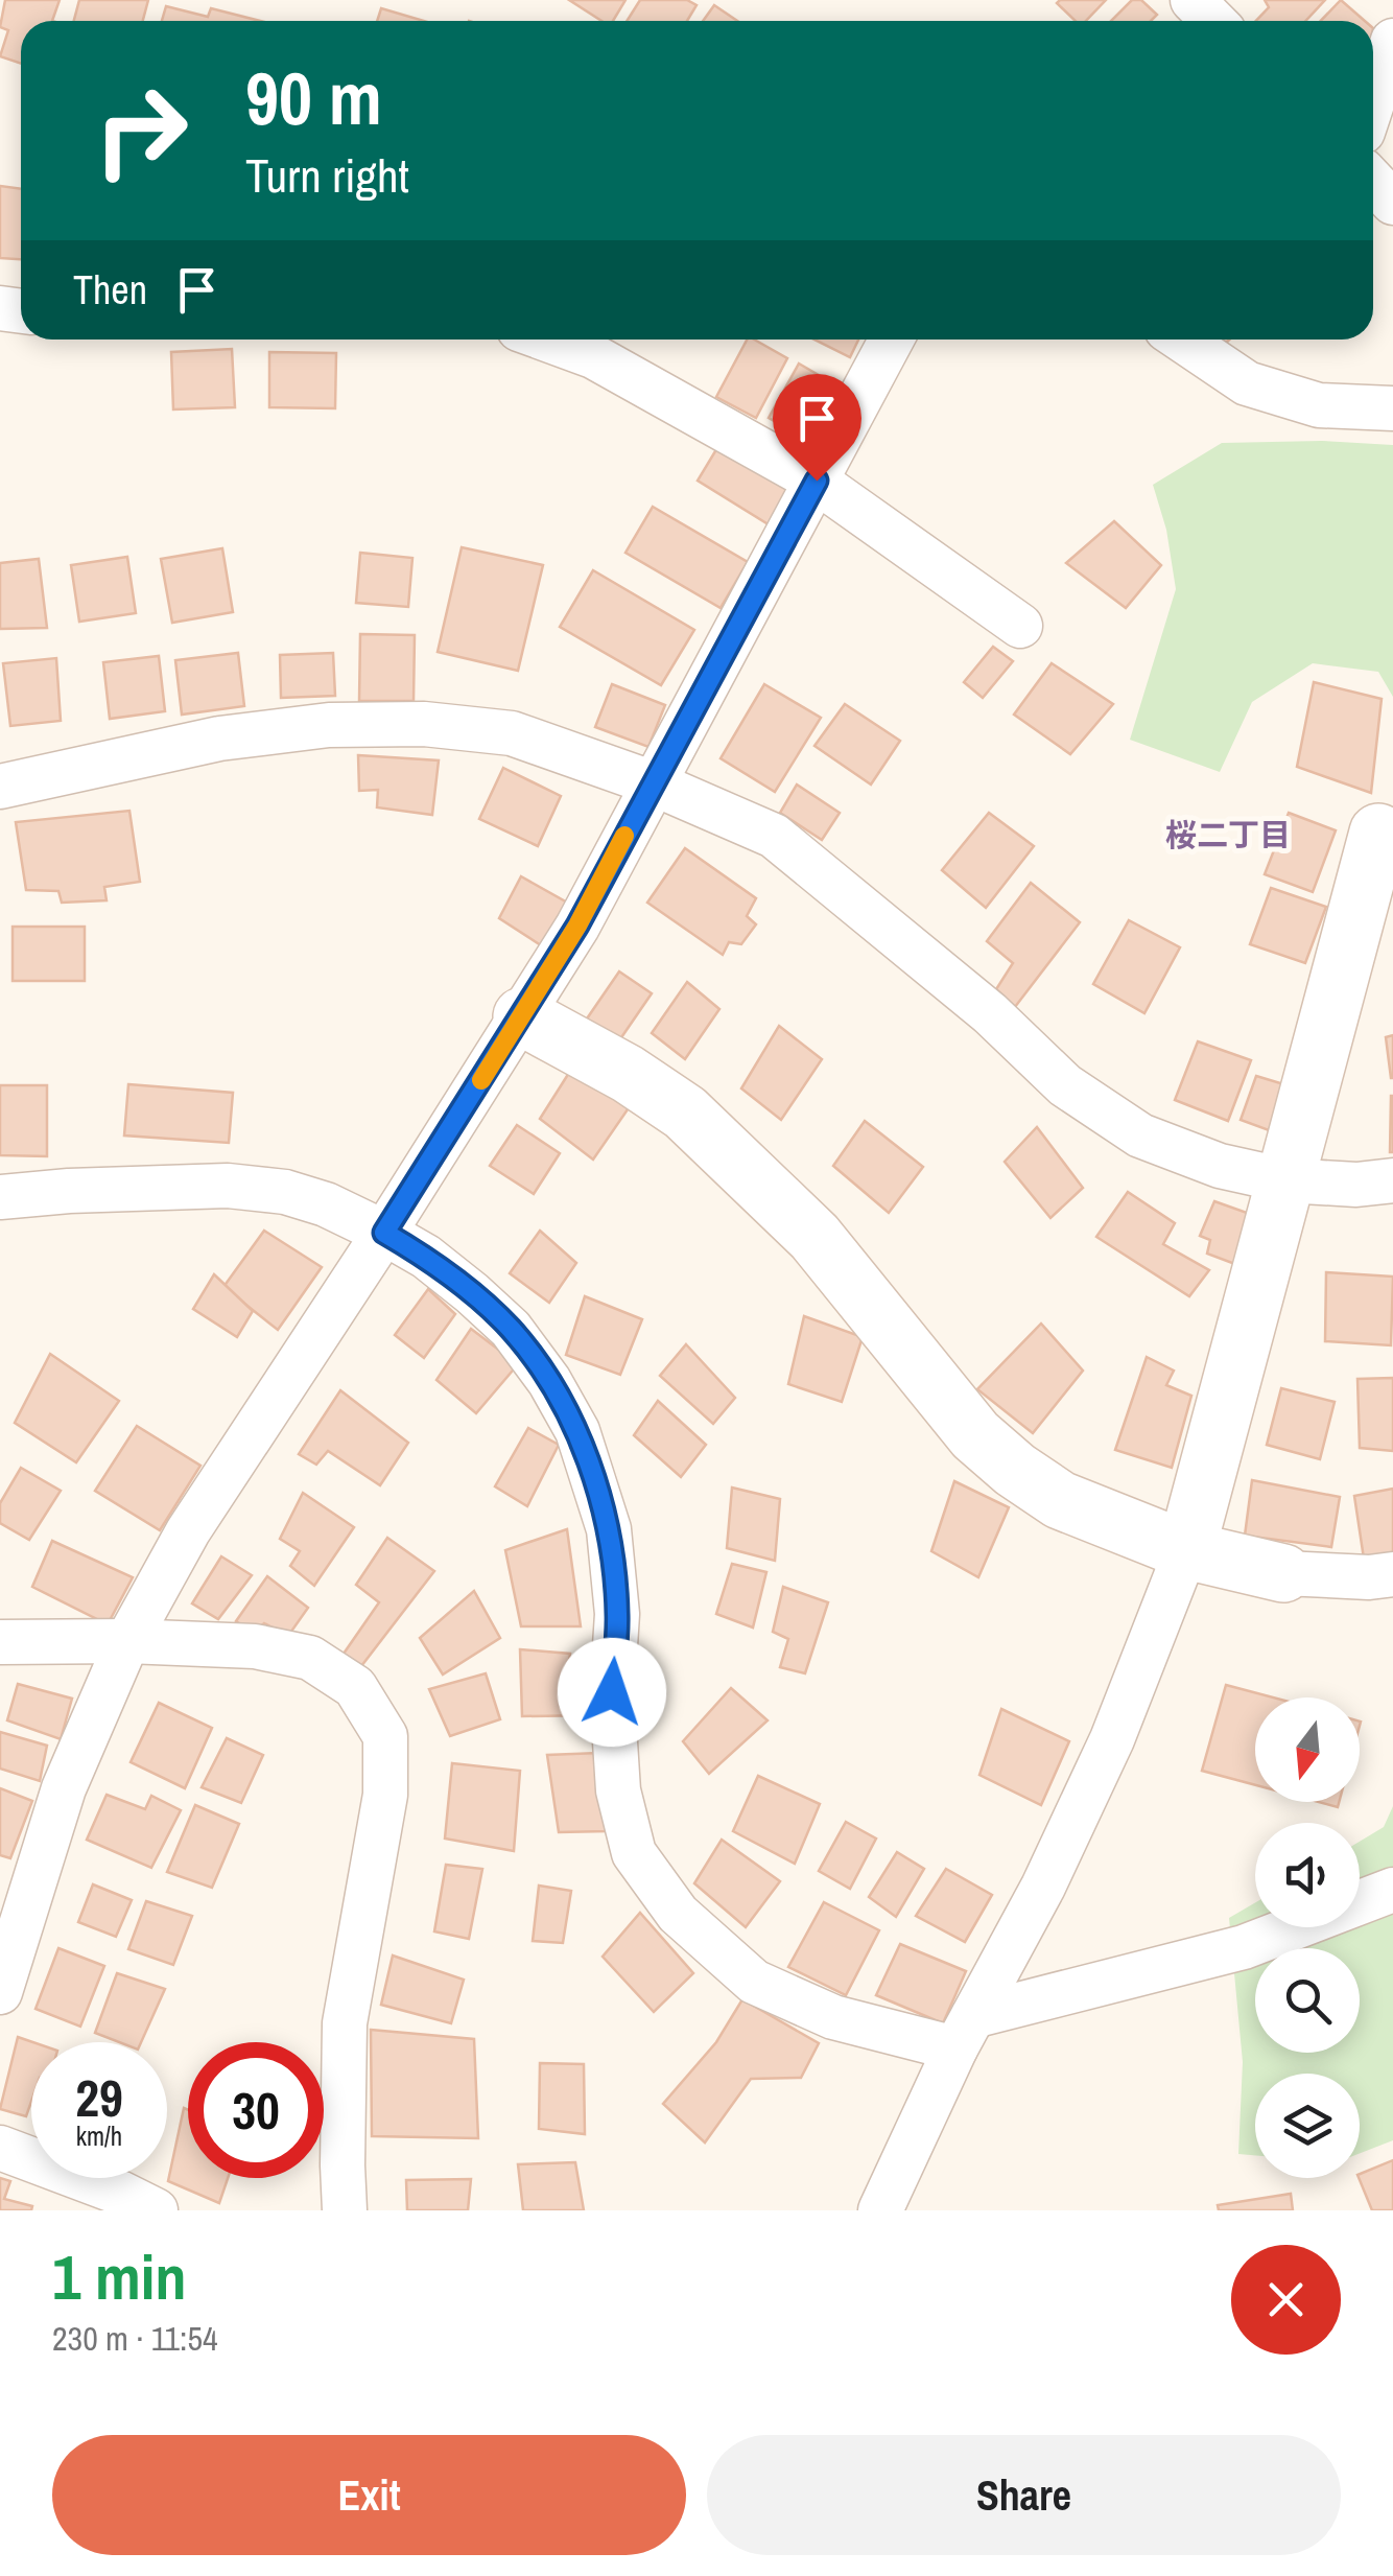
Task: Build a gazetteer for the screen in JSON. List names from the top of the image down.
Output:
{
  "districts": ["桜二丁目"],
  "north": "bottom",
  "page": {
    "turn": ["90 m", "Turn right"],
    "then": "Then",
    "speed": "29 km/h",
    "limit": "30",
    "heading": ["1 min", "230 m · 11:54"],
    "buttons": ["Exit", "Share"]
  }
}
